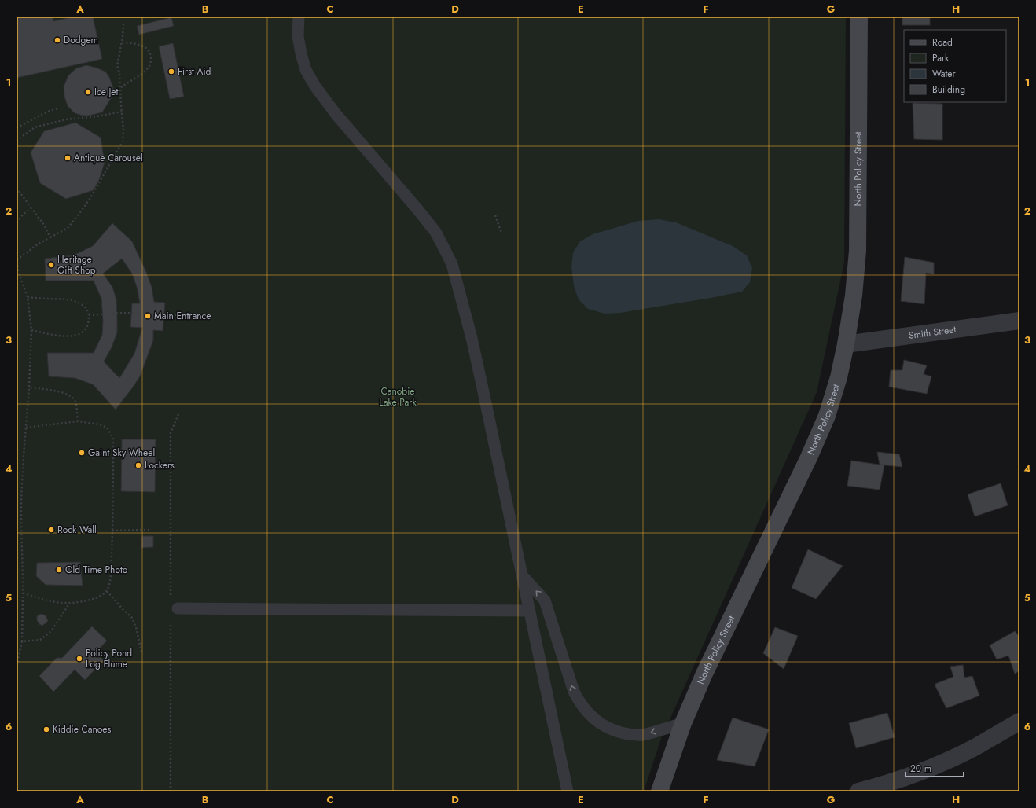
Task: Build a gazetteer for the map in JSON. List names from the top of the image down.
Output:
{
  "streets": {
    "street": ["North Policy Street", "Smith Street"]
  },
  "crossings": [
    ["North Policy Street", "Smith Street"]
  ],
  "parks": ["Canobie Lake Park"],
  "places": [
    "Dodgem",
    "First Aid",
    "Ice Jet",
    "Antique Carousel",
    "Heritage Gift Shop",
    "Main Entrance",
    "Gaint Sky Wheel",
    "Lockers",
    "Rock Wall",
    "Old Time Photo",
    "Policy Pond Log Flume",
    "Kiddie Canoes"
  ],
  "legend": [
    "Road",
    "Park",
    "Water",
    "Building"
  ],
  "scale_bar": "20 m",
  "grid": {
    "columns": [
      "A",
      "B",
      "C",
      "D",
      "E",
      "F",
      "G",
      "H"
    ],
    "rows": [
      "1",
      "2",
      "3",
      "4",
      "5",
      "6"
    ]
  }
}
